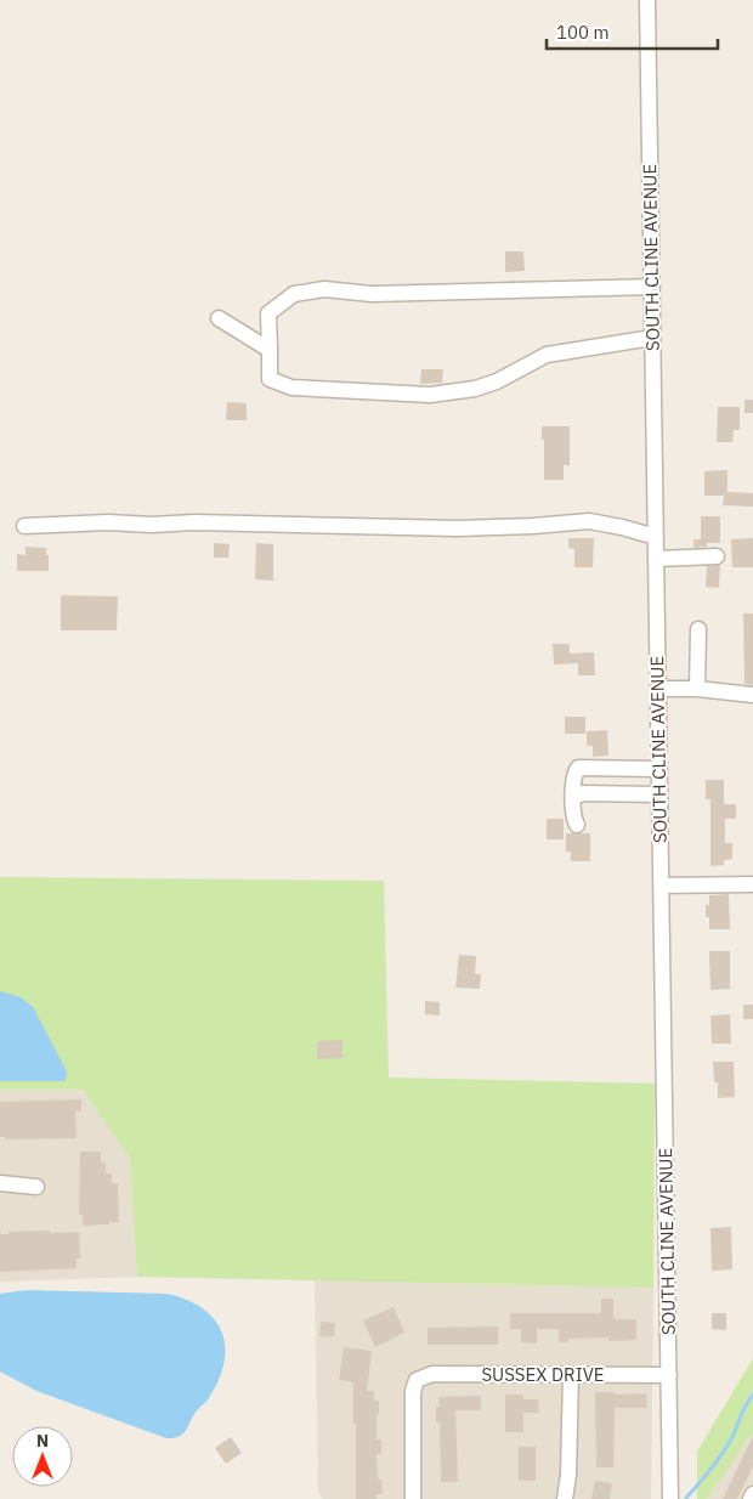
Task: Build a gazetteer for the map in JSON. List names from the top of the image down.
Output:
{
  "streets": {
    "street": ["SOUTH CLINE AVENUE", "SUSSEX DRIVE"]
  },
  "crossings": [
    ["SOUTH CLINE AVENUE", "SUSSEX DRIVE"]
  ],
  "scale_bar": "100 m",
  "north": "top"
}
